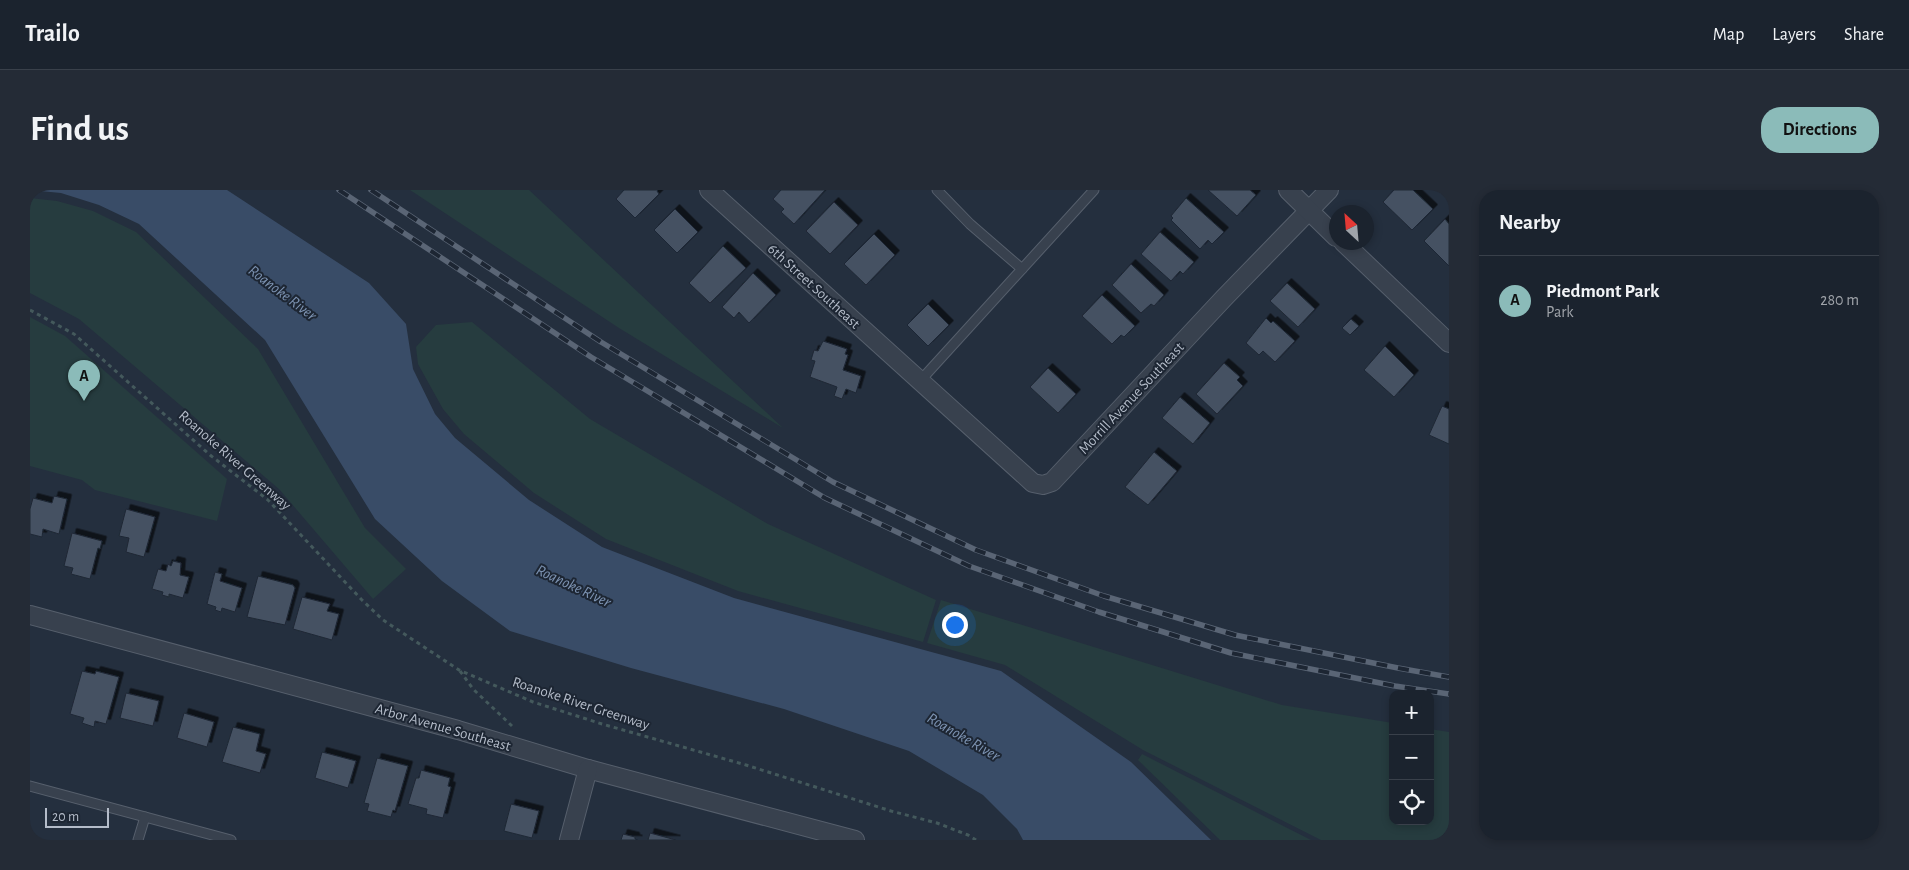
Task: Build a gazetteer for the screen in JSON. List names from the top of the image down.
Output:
{
  "streets": {
    "street": ["6th Street Southeast", "Morrill Avenue Southeast", "Arbor Avenue Southeast"],
    "path": ["Roanoke River Greenway"]
  },
  "crossings": [
    ["6th Street Southeast", "Morrill Avenue Southeast"]
  ],
  "water": ["Roanoke River"],
  "scale_bar": "20 m",
  "north": "top left",
  "page": {
    "header": "Trailo",
    "nav": ["Map", "Layers", "Share"],
    "buttons": "Directions",
    "title": "Find us",
    "heading": "Nearby",
    "list": [
      {
        "mark": "A",
        "name": "Piedmont Park",
        "note": "Park",
        "value": "280 m"
      }
    ],
    "pins": "A",
    "map_buttons": ["+", "−"],
    "scale": "20 m"
  }
}
